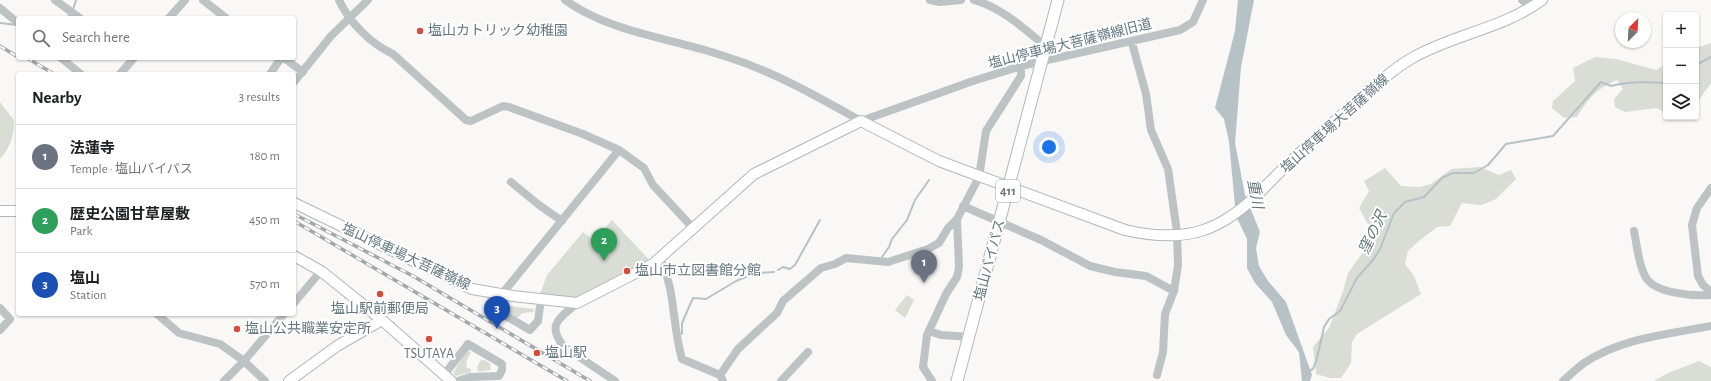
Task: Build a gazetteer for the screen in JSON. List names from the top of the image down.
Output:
{
  "streets": {
    "highway": ["411", "塩山バイパス"],
    "main road": ["塩山停車場大菩薩嶺線"],
    "street": ["塩山停車場大菩薩嶺線旧道"]
  },
  "crossings": [
    ["塩山停車場大菩薩嶺線旧道", "塩山停車場大菩薩嶺線"],
    ["塩山停車場大菩薩嶺線旧道", "塩山バイパス"],
    ["塩山停車場大菩薩嶺線", "塩山バイパス"]
  ],
  "water": ["重川", "窪の沢"],
  "places": [
    "塩山カトリック幼稚園",
    "塩山市立図書館分館",
    "塩山駅前郵便局",
    "塩山公共職業安定所",
    "TSUTAYA",
    "塩山駅"
  ],
  "north": "top right",
  "page": {
    "map_buttons": ["+", "−"],
    "search": "Search here",
    "heading": ["Nearby", "3 results"],
    "list": [
      {
        "mark": "1",
        "name": "法蓮寺",
        "note": "Temple · 塩山バイパス",
        "value": "180 m"
      },
      {
        "mark": "2",
        "name": "歴史公園甘草屋敷",
        "note": "Park",
        "value": "450 m"
      },
      {
        "mark": "3",
        "name": "塩山",
        "note": "Station",
        "value": "570 m"
      }
    ],
    "pins": ["2", "1", "3"]
  }
}
